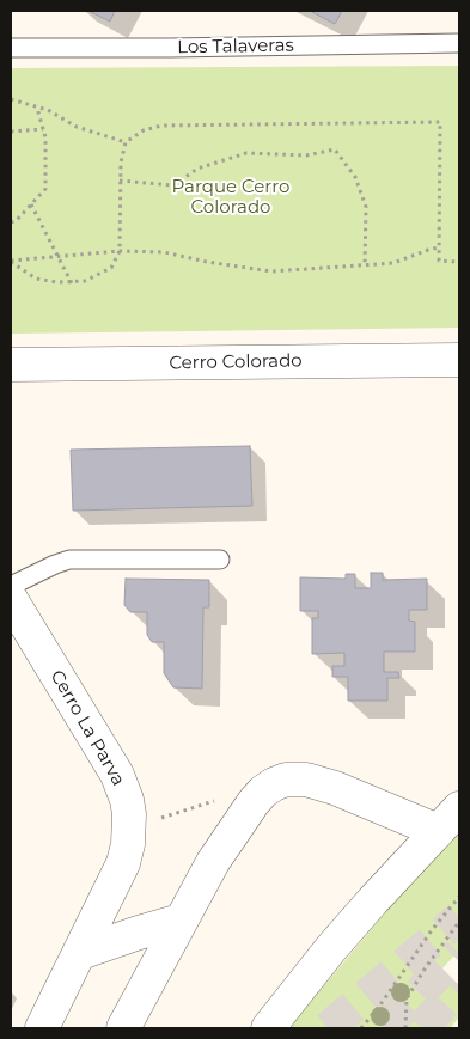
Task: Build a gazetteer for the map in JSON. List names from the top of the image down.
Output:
{
  "streets": {
    "street": ["Cerro Colorado", "Cerro La Parva"],
    "lane": ["Los Talaveras"]
  },
  "parks": ["Parque Cerro Colorado"]
}
